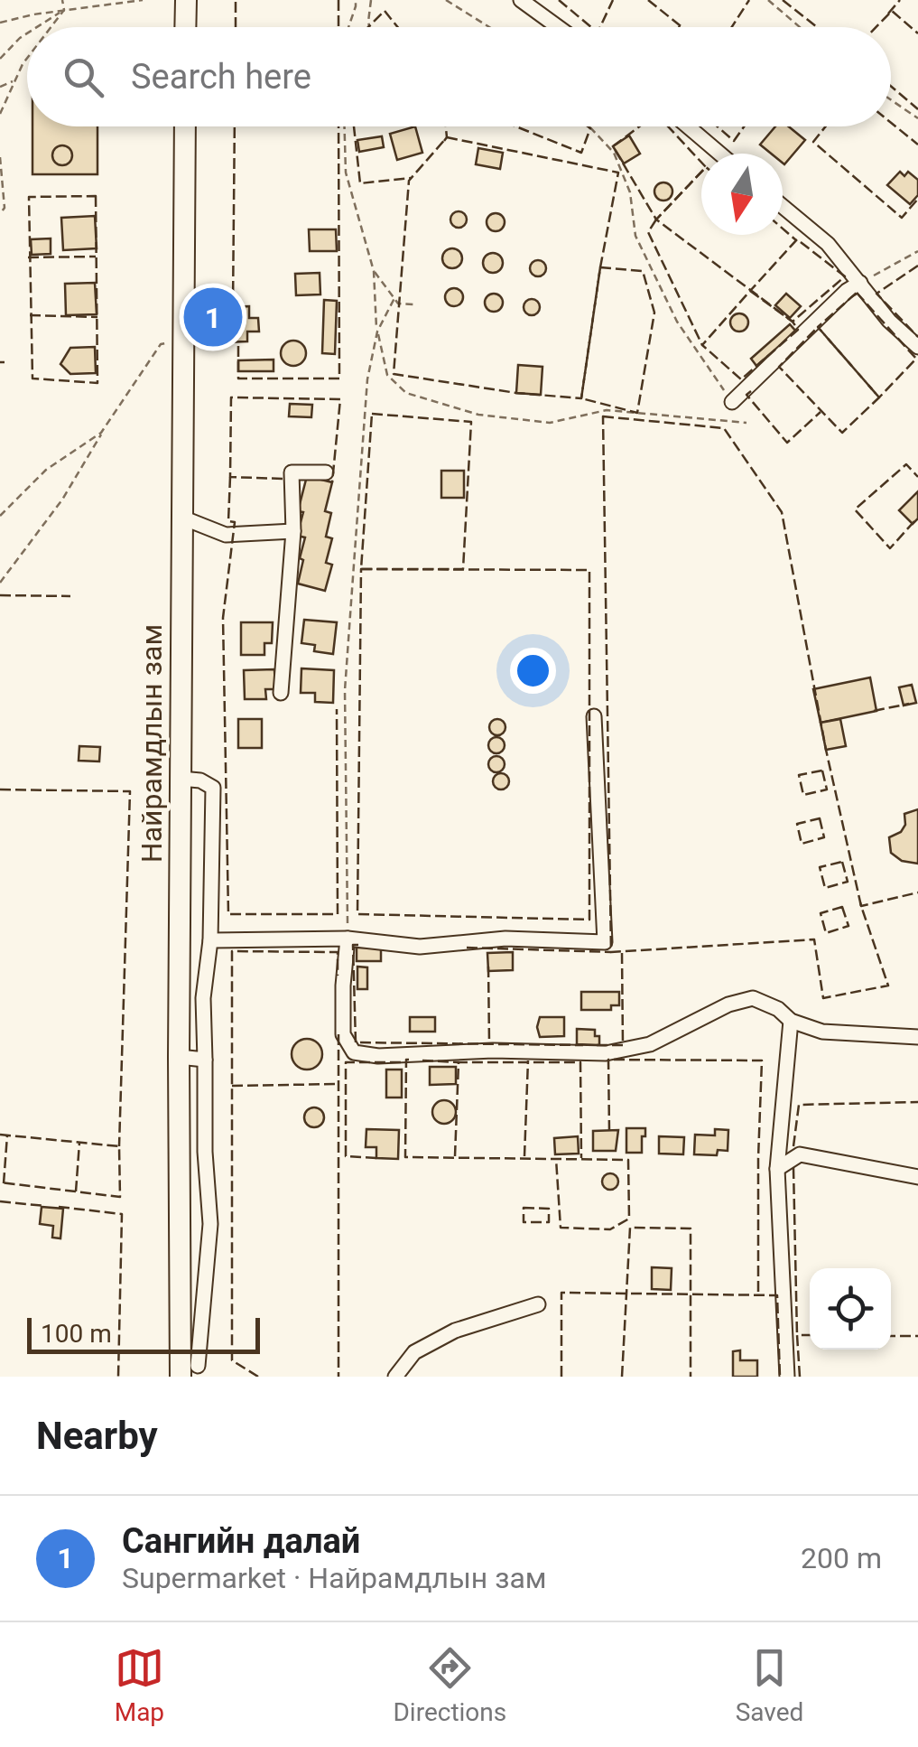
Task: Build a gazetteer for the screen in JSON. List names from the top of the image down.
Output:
{
  "streets": {
    "main road": ["Найрамдлын зам"]
  },
  "scale_bar": "100 m",
  "north": "bottom",
  "page": {
    "search": "Search here",
    "pins": "1",
    "scale": "100 m",
    "heading": "Nearby",
    "list": [
      {
        "mark": "1",
        "name": "Сангийн далай",
        "note": "Supermarket · Найрамдлын зам",
        "value": "200 m"
      }
    ],
    "nav": ["Map", "Directions", "Saved"]
  }
}
